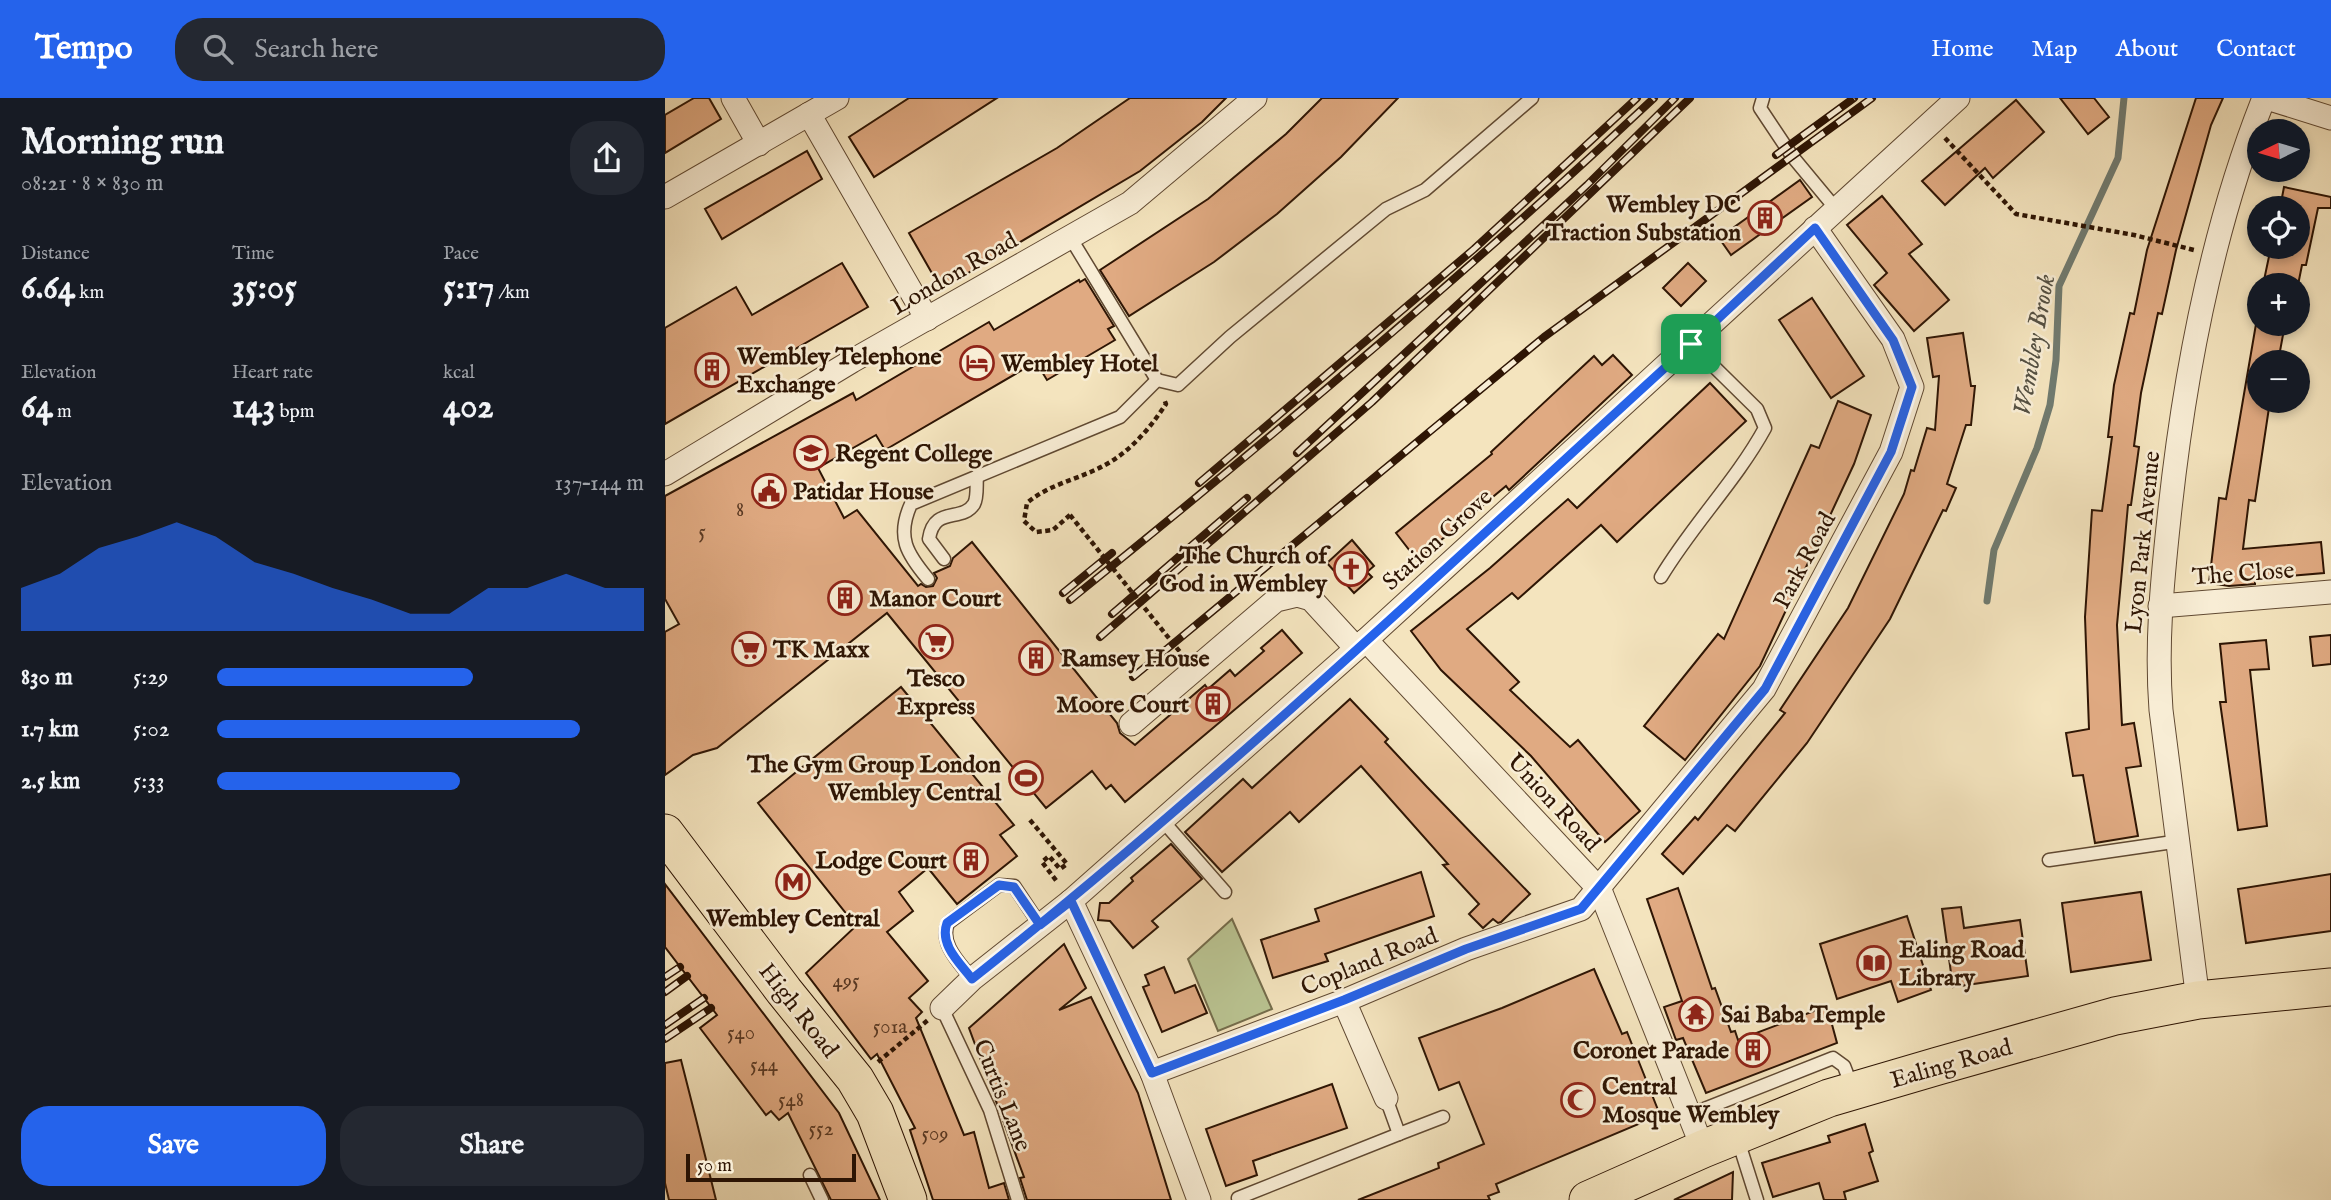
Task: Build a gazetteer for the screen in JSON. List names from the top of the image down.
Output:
{
  "streets": {
    "main road": ["High Road", "Ealing Road"],
    "street": [
      "London Road",
      "Station Grove",
      "Lyon Park Avenue",
      "Park Road",
      "The Close",
      "Union Road",
      "Copland Road"
    ],
    "lane": ["Curtis Lane"]
  },
  "crossings": [
    ["Station Grove", "Park Road"],
    ["Station Grove", "Union Road"],
    ["Station Grove", "Curtis Lane"],
    ["Lyon Park Avenue", "The Close"],
    ["Lyon Park Avenue", "Ealing Road"],
    ["Park Road", "Union Road"],
    ["Park Road", "Copland Road"],
    ["Union Road", "Copland Road"],
    ["Union Road", "Ealing Road"]
  ],
  "water": ["Wembley Brook"],
  "places": {
    "building": [
      "Wembley DC Traction Substation",
      "Wembley Telephone Exchange",
      "Manor Court",
      "Ramsey House",
      "Moore Court",
      "Lodge Court",
      "Coronet Parade"
    ],
    "hotel": ["Wembley Hotel"],
    "school or university": ["Regent College"],
    "public building": ["Patidar House"],
    "church": ["The Church of God in Wembley"],
    "supermarket": ["Tesco Express", "TK Maxx"],
    "sports": ["The Gym Group London Wembley Central"],
    "metro station": ["Wembley Central"],
    "library": ["Ealing Road Library"],
    "temple": ["Sai Baba Temple"],
    "mosque": ["Central Mosque Wembley"]
  },
  "house_numbers": [
    "8",
    "5",
    "495",
    "501a",
    "540",
    "544",
    "548",
    "552",
    "509"
  ],
  "scale_bar": "50 m",
  "north": "left",
  "page": {
    "header": "Tempo",
    "search": "Search here",
    "nav": [
      "Home",
      "Map",
      "About",
      "Contact"
    ],
    "heading": ["Morning run", "08:21 · 8 × 830 m"],
    "map_buttons": ["+", "−"],
    "stats": [
      ["Distance", "6.64 km"],
      ["Time", "35:05"],
      ["Pace", "5:17 /km"],
      ["Elevation", "64 m"],
      ["Heart rate", "143 bpm"],
      ["kcal", "402"]
    ],
    "chart": ["Elevation", "137–144 m"],
    "list": [
      {
        "name": "830 m",
        "note": "5:29"
      },
      {
        "name": "1.7 km",
        "note": "5:02"
      },
      {
        "name": "2.5 km",
        "note": "5:33"
      }
    ],
    "buttons": ["Save", "Share"],
    "scale": "50 m"
  }
}
